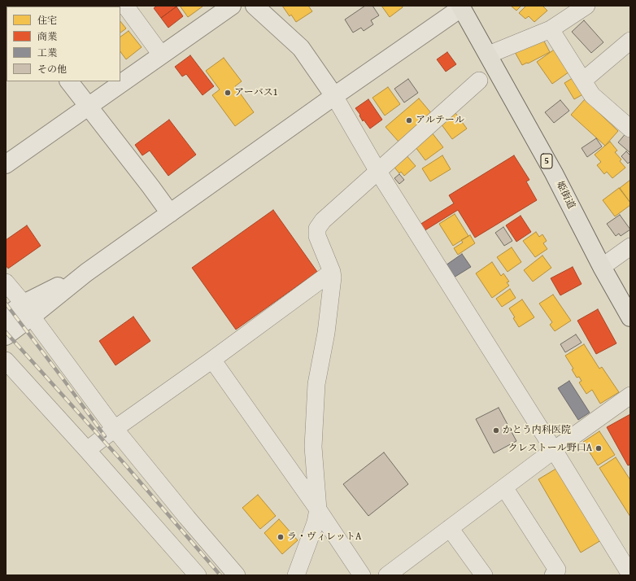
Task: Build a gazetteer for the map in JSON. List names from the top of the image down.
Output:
{
  "streets": {
    "main road": ["5", "姫街道"]
  },
  "places": [
    "アーバス1",
    "アルテール",
    "かとう内科医院",
    "クレストール野口A",
    "ラ・ヴィレットA"
  ],
  "legend": [
    "住宅",
    "商業",
    "工業",
    "その他"
  ]
}
